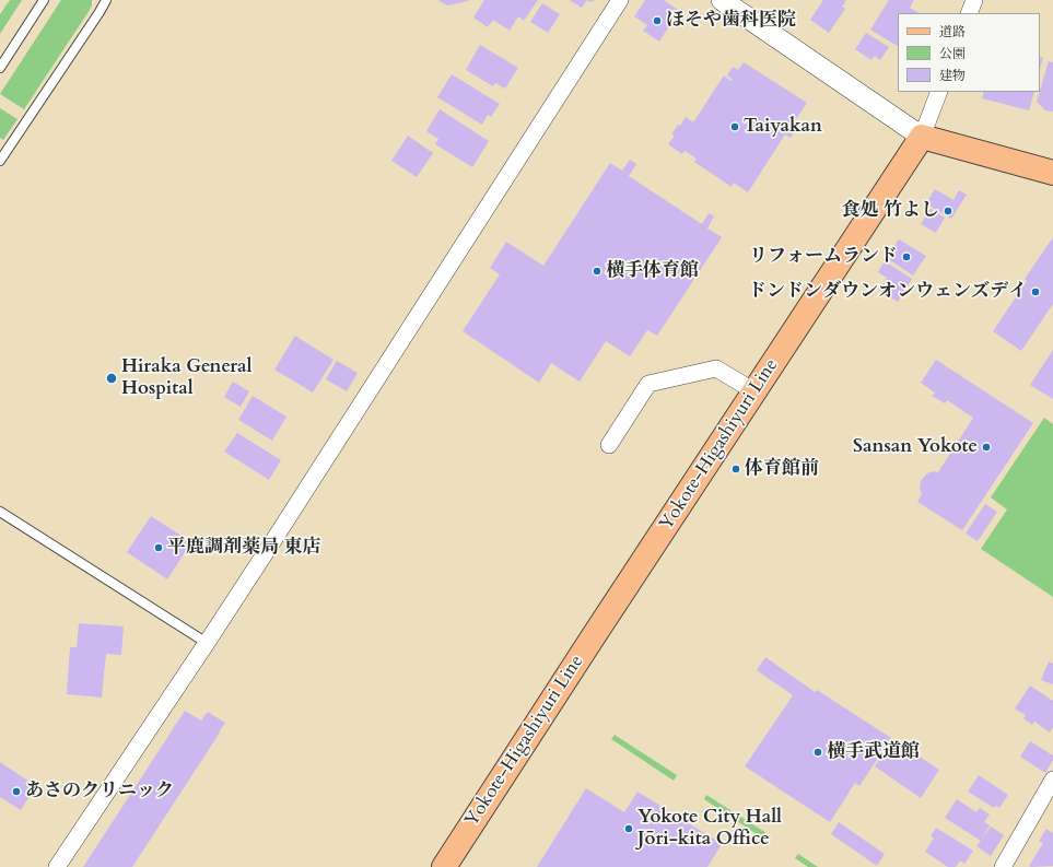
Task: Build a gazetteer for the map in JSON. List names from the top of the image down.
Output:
{
  "streets": {
    "main road": ["Yokote-Higashiyuri Line"]
  },
  "places": [
    "ほそや歯科医院",
    "Taiyakan",
    "食処 竹よし",
    "リフォームランド",
    "横手体育館",
    "ドンドンダウンオンウェンズデイ",
    "Hiraka General Hospital",
    "Sansan Yokote",
    "体育館前",
    "平鹿調剤薬局 東店",
    "横手武道館",
    "あさのクリニック",
    "Yokote City Hall Jōri-kita Office"
  ],
  "legend": ["道路", "公園", "建物"]
}
